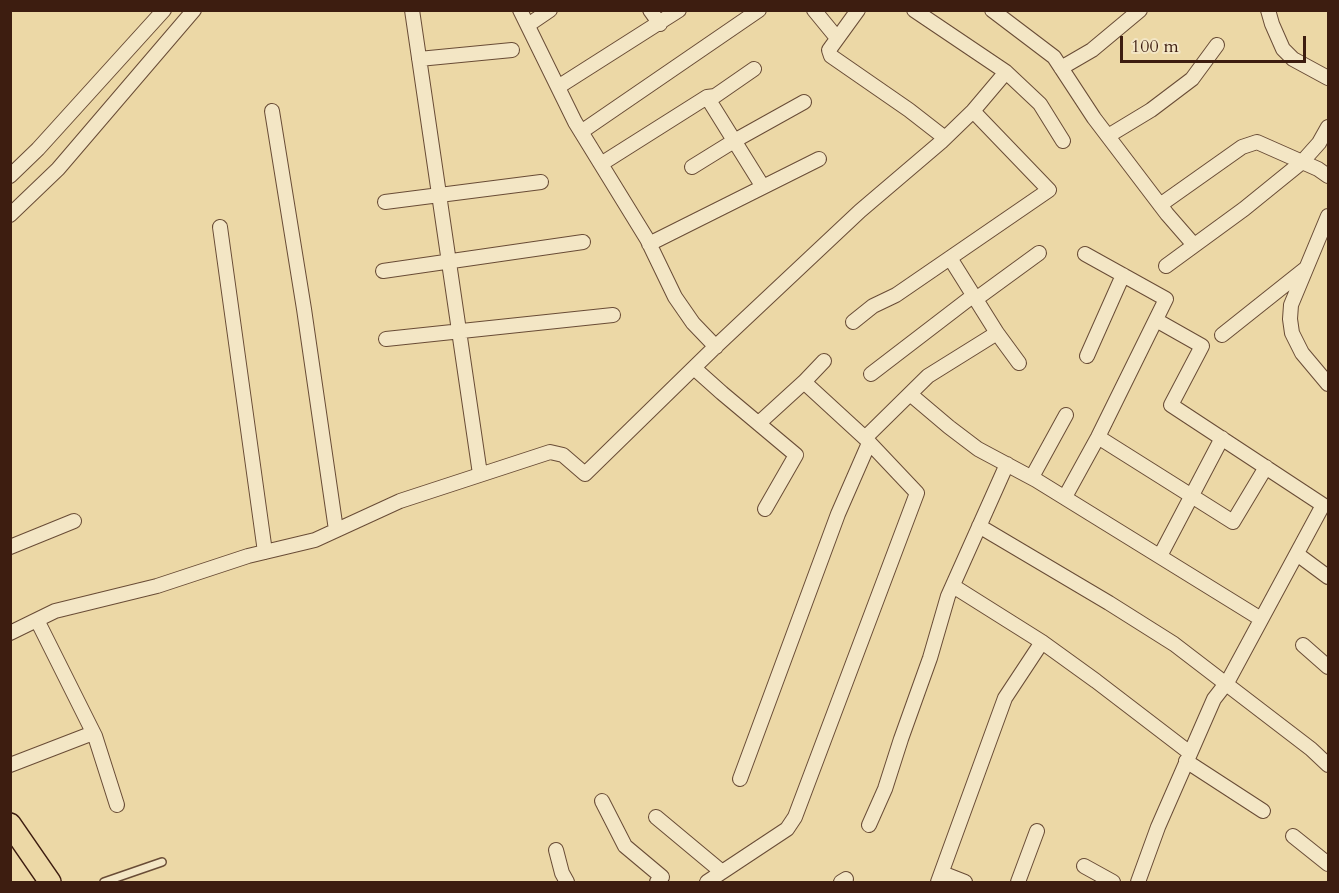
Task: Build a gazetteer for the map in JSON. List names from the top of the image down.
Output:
{
  "scale_bar": "100 m"
}
